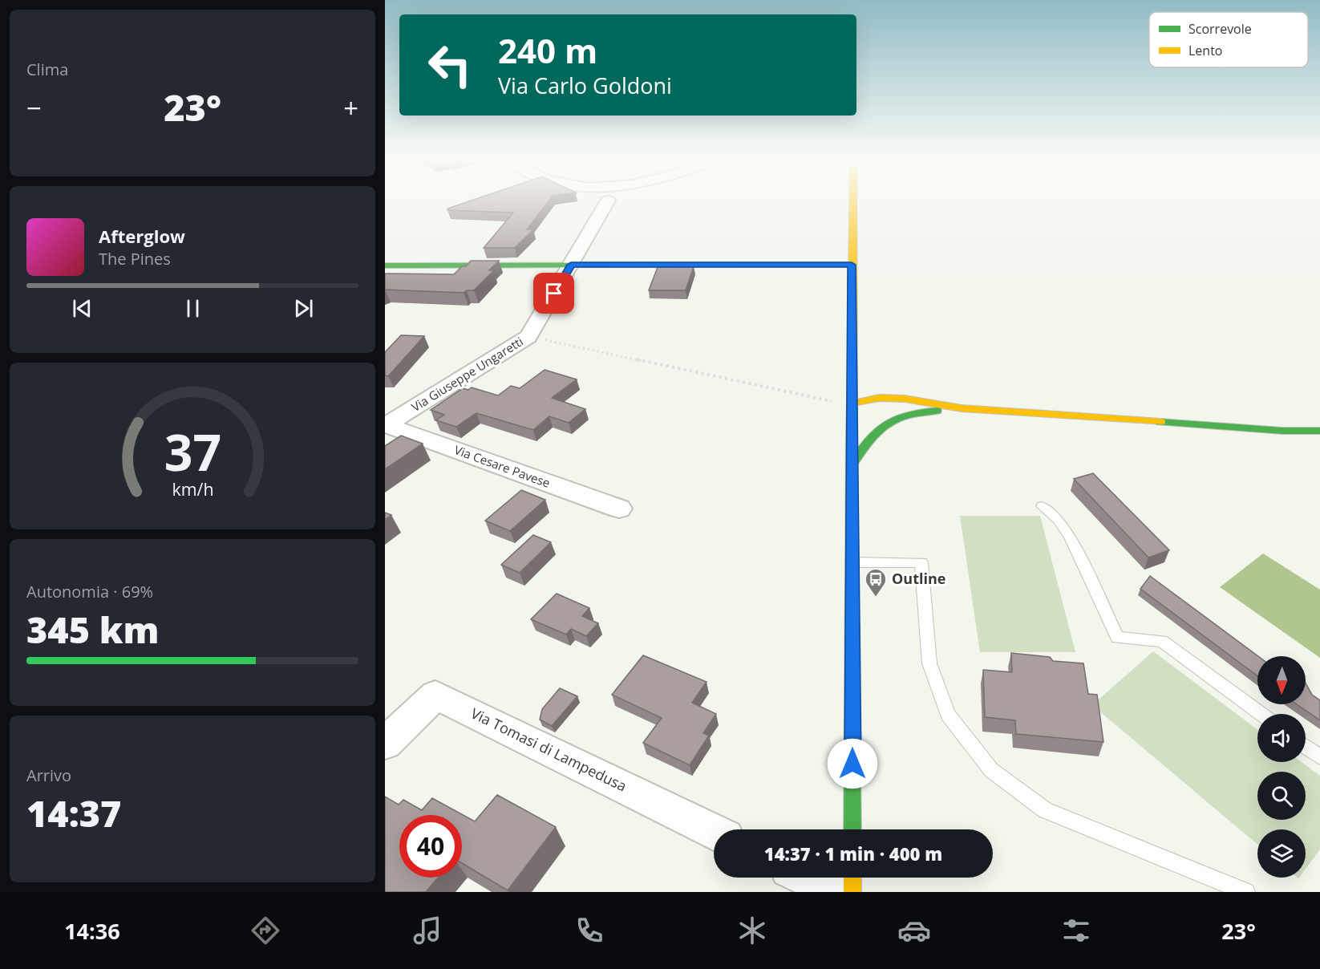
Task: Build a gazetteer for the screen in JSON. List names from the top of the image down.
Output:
{
  "streets": {
    "street": ["Via Giuseppe Ungaretti", "Via Cesare Pavese", "Via Tomasi di Lampedusa"]
  },
  "crossings": [
    ["Via Giuseppe Ungaretti", "Via Cesare Pavese"]
  ],
  "places": {
    "bus stop": ["Outline"]
  },
  "legend": ["Scorrevole", "Lento"],
  "north": "bottom",
  "page": {
    "tile": [
      "Clima",
      ["Autonomia · 69%", "345 km"],
      ["Arrivo", "14:37"]
    ],
    "turn": ["240 m", "Via Carlo Goldoni"],
    "heat": ["−", "23°", "+"],
    "song": ["Afterglow", "The Pines"],
    "limit": "40",
    "trip": "14:37 · 1 min · 400 m",
    "tabs": ["14:36", "23°"],
    "gauge": ["37", "km/h"]
  }
}
